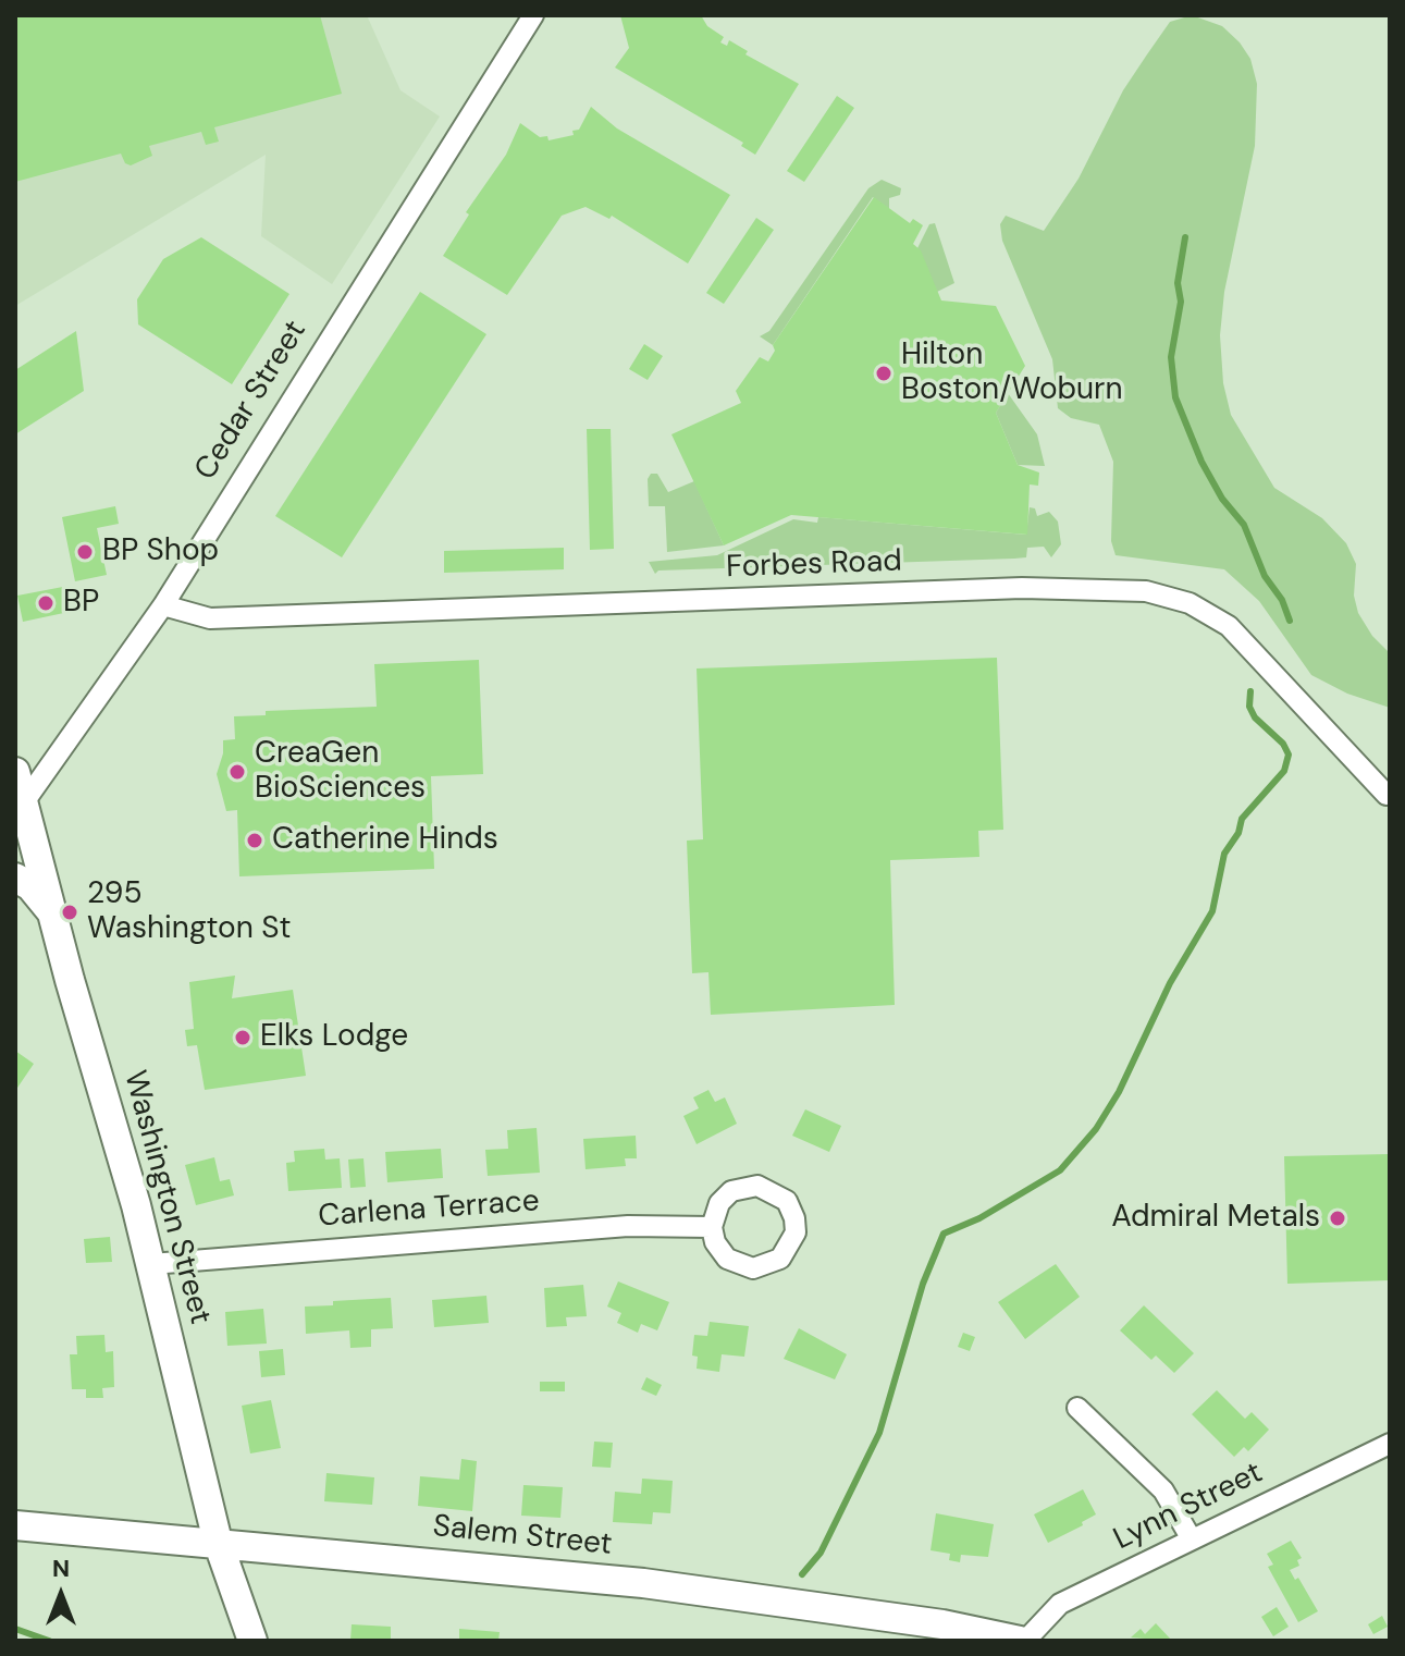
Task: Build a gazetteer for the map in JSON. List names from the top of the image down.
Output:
{
  "streets": {
    "main road": ["Washington Street", "Salem Street"],
    "street": [
      "Cedar Street",
      "Forbes Road",
      "Carlena Terrace",
      "Lynn Street"
    ]
  },
  "crossings": [
    ["Cedar Street", "Forbes Road"],
    ["Cedar Street", "Washington Street"],
    ["Washington Street", "Carlena Terrace"],
    ["Washington Street", "Salem Street"],
    ["Lynn Street", "Salem Street"]
  ],
  "places": [
    "Hilton Boston/Woburn",
    "BP Shop",
    "BP",
    "CreaGen BioSciences",
    "Catherine Hinds",
    "295 Washington St",
    "Elks Lodge",
    "Admiral Metals"
  ],
  "north": "top"
}
